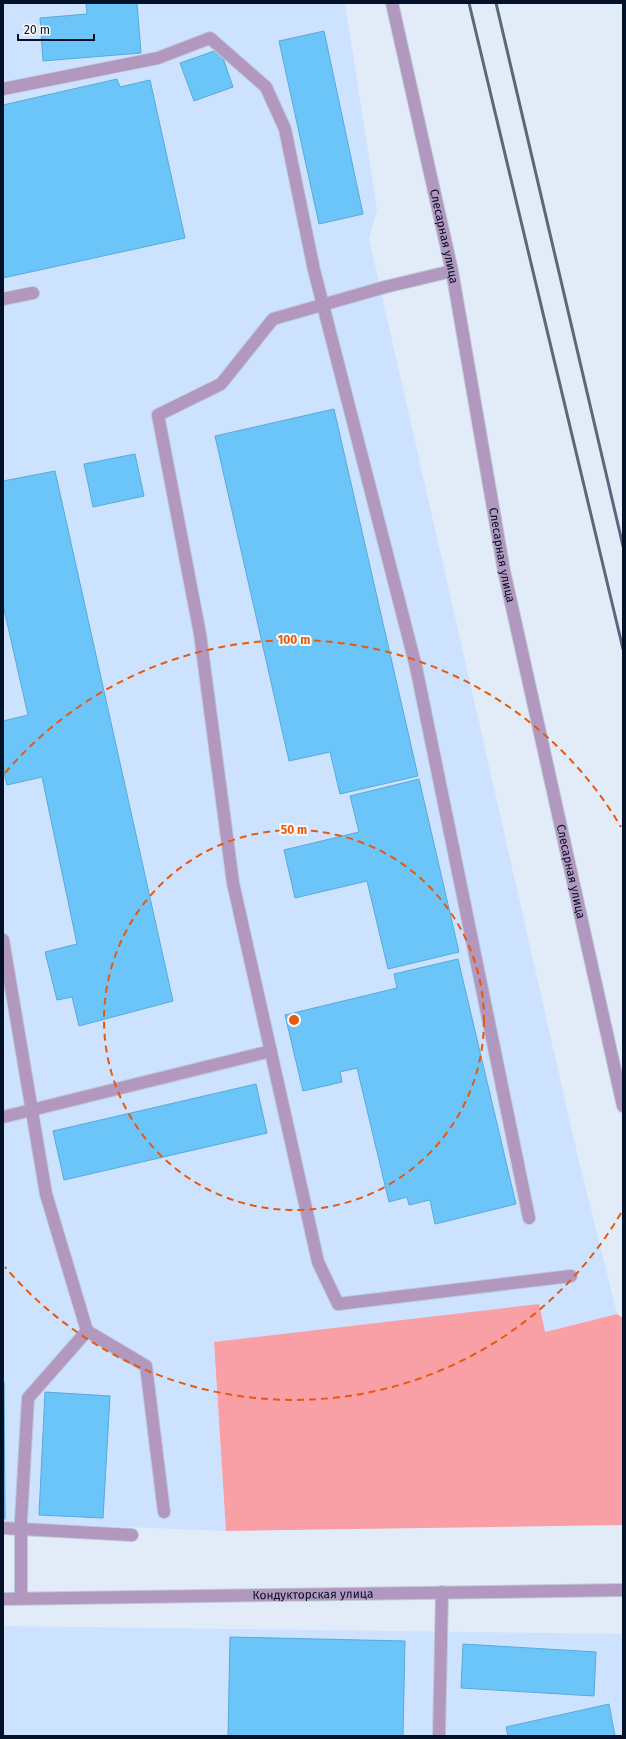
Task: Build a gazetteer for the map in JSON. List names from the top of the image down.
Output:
{
  "streets": {
    "street": ["Слесарная улица", "Кондукторская улица"]
  },
  "scale_bar": "20 m",
  "rings": ["100 m", "50 m"]
}
